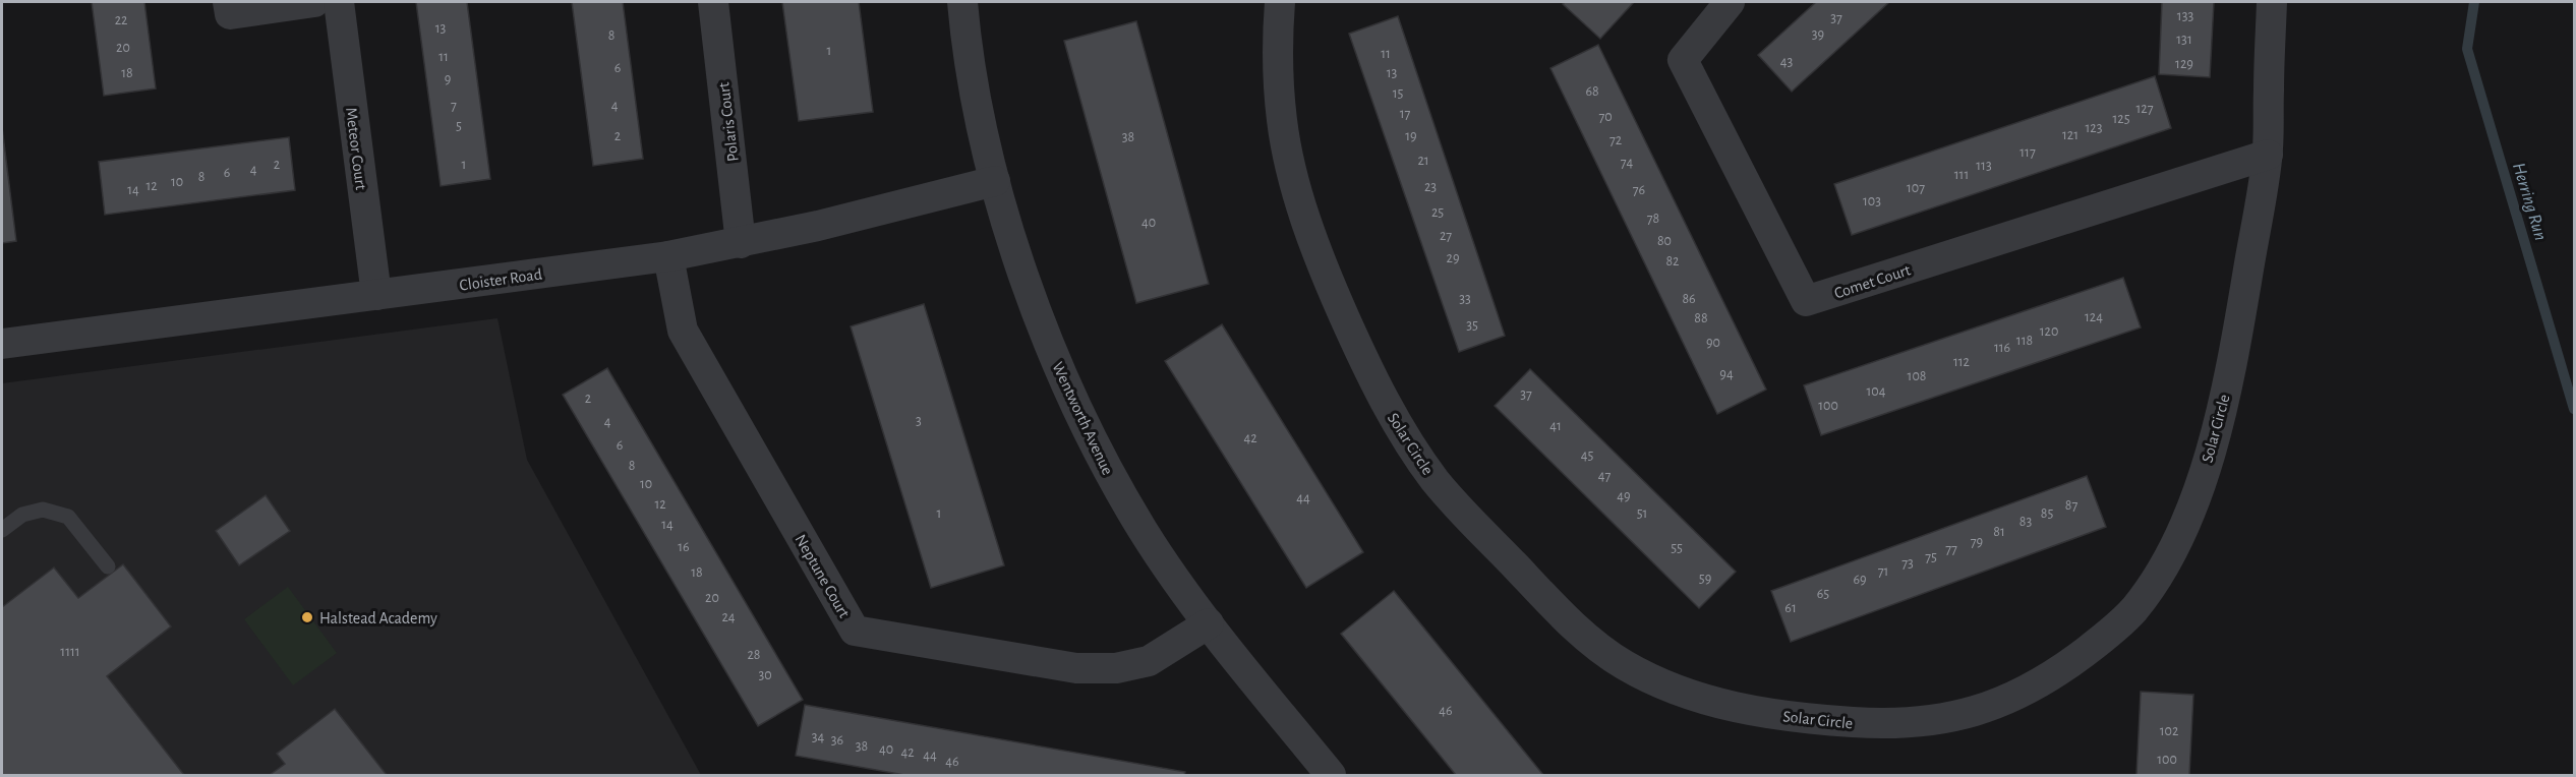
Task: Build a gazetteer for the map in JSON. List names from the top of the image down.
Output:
{
  "streets": {
    "street": [
      "Polaris Court",
      "Meteor Court",
      "Cloister Road",
      "Comet Court",
      "Wentworth Avenue",
      "Solar Circle",
      "Neptune Court"
    ]
  },
  "crossings": [
    ["Polaris Court", "Cloister Road"],
    ["Meteor Court", "Cloister Road"],
    ["Cloister Road", "Wentworth Avenue"],
    ["Cloister Road", "Neptune Court"],
    ["Comet Court", "Solar Circle"],
    ["Wentworth Avenue", "Neptune Court"]
  ],
  "water": ["Herring Run"],
  "places": ["Halstead Academy"],
  "house_numbers": [
    "133",
    "37",
    "22",
    "13",
    "39",
    "8",
    "131",
    "20",
    "1",
    "11",
    "11",
    "43",
    "129",
    "6",
    "18",
    "13",
    "9",
    "68",
    "15",
    "7",
    "4",
    "127",
    "17",
    "70",
    "125",
    "5",
    "123",
    "121",
    "2",
    "19",
    "38",
    "72",
    "117",
    "21",
    "74",
    "2",
    "1",
    "113",
    "4",
    "6",
    "111",
    "8",
    "10",
    "12",
    "23",
    "107",
    "14",
    "76",
    "103",
    "25",
    "78",
    "40",
    "27",
    "80",
    "29",
    "82",
    "33",
    "86",
    "124",
    "88",
    "35",
    "120",
    "118",
    "90",
    "116",
    "112",
    "94",
    "108",
    "104",
    "37",
    "2",
    "100",
    "3",
    "4",
    "41",
    "42",
    "6",
    "45",
    "8",
    "47",
    "10",
    "49",
    "44",
    "12",
    "87",
    "1",
    "51",
    "85",
    "83",
    "14",
    "81",
    "79",
    "16",
    "55",
    "77",
    "75",
    "73",
    "71",
    "18",
    "59",
    "69",
    "65",
    "20",
    "61",
    "24",
    "1111",
    "28",
    "30",
    "46",
    "102",
    "34",
    "36",
    "38",
    "40",
    "42",
    "44",
    "100",
    "46"
  ]
}
